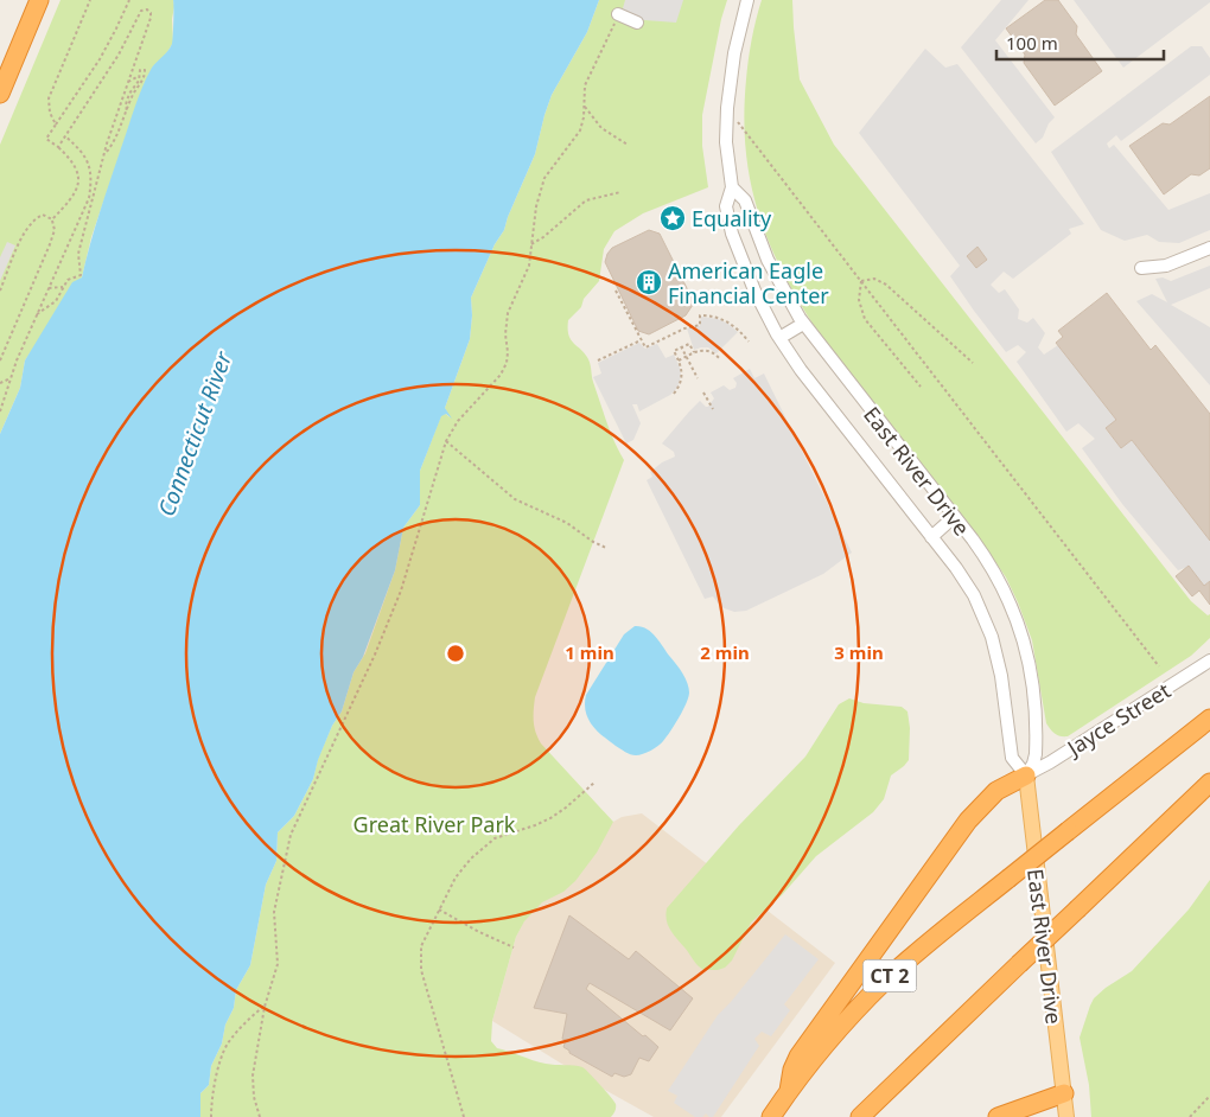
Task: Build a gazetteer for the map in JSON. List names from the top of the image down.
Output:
{
  "streets": {
    "highway": ["CT 2"],
    "main road": ["East River Drive"],
    "street": ["Jayce Street"]
  },
  "crossings": [
    ["East River Drive", "Jayce Street"]
  ],
  "water": ["Connecticut River"],
  "parks": ["Great River Park"],
  "places": {
    "place": ["Equality"],
    "building": ["American Eagle Financial Center"]
  },
  "scale_bar": "100 m",
  "rings": ["1 min", "2 min", "3 min"]
}
